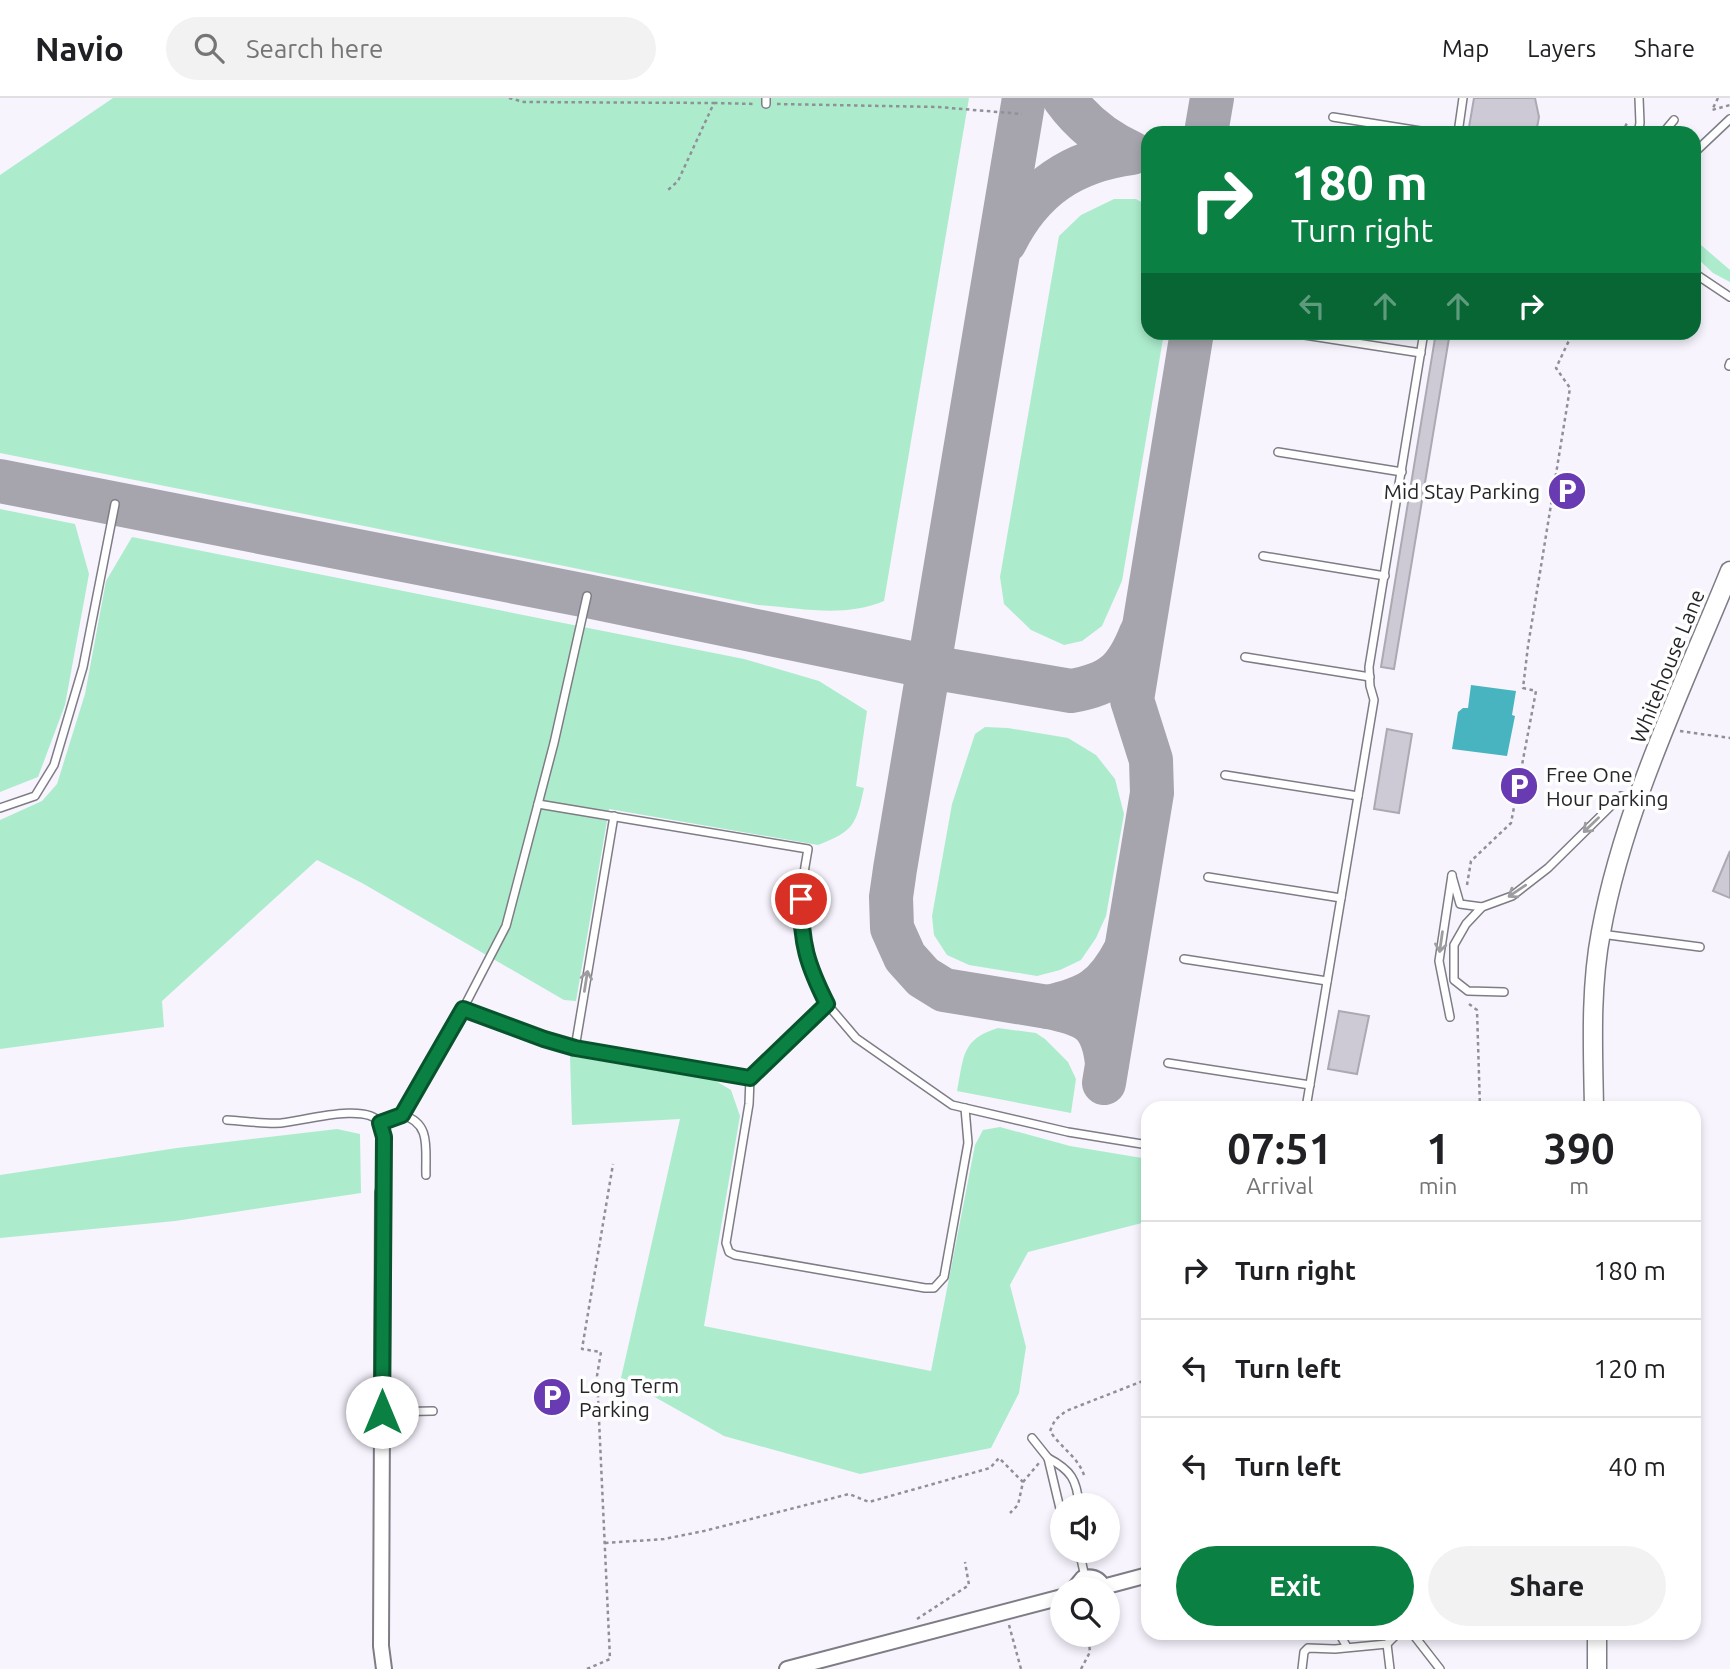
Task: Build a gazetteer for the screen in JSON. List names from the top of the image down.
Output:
{
  "streets": {
    "street": ["Whitehouse Lane"]
  },
  "places": {
    "parking": ["Mid Stay Parking", "Free One Hour parking", "Long Term Parking"]
  },
  "page": {
    "header": "Navio",
    "search": "Search here",
    "nav": ["Map", "Layers", "Share"],
    "turn": ["180 m", "Turn right"],
    "eta": [
      "07:51",
      "Arrival",
      "1",
      "min",
      "390",
      "m"
    ],
    "list": [
      {
        "name": "Turn right",
        "value": "180 m"
      },
      {
        "name": "Turn left",
        "value": "120 m"
      },
      {
        "name": "Turn left",
        "value": "40 m"
      }
    ],
    "buttons": ["Exit", "Share"]
  }
}
